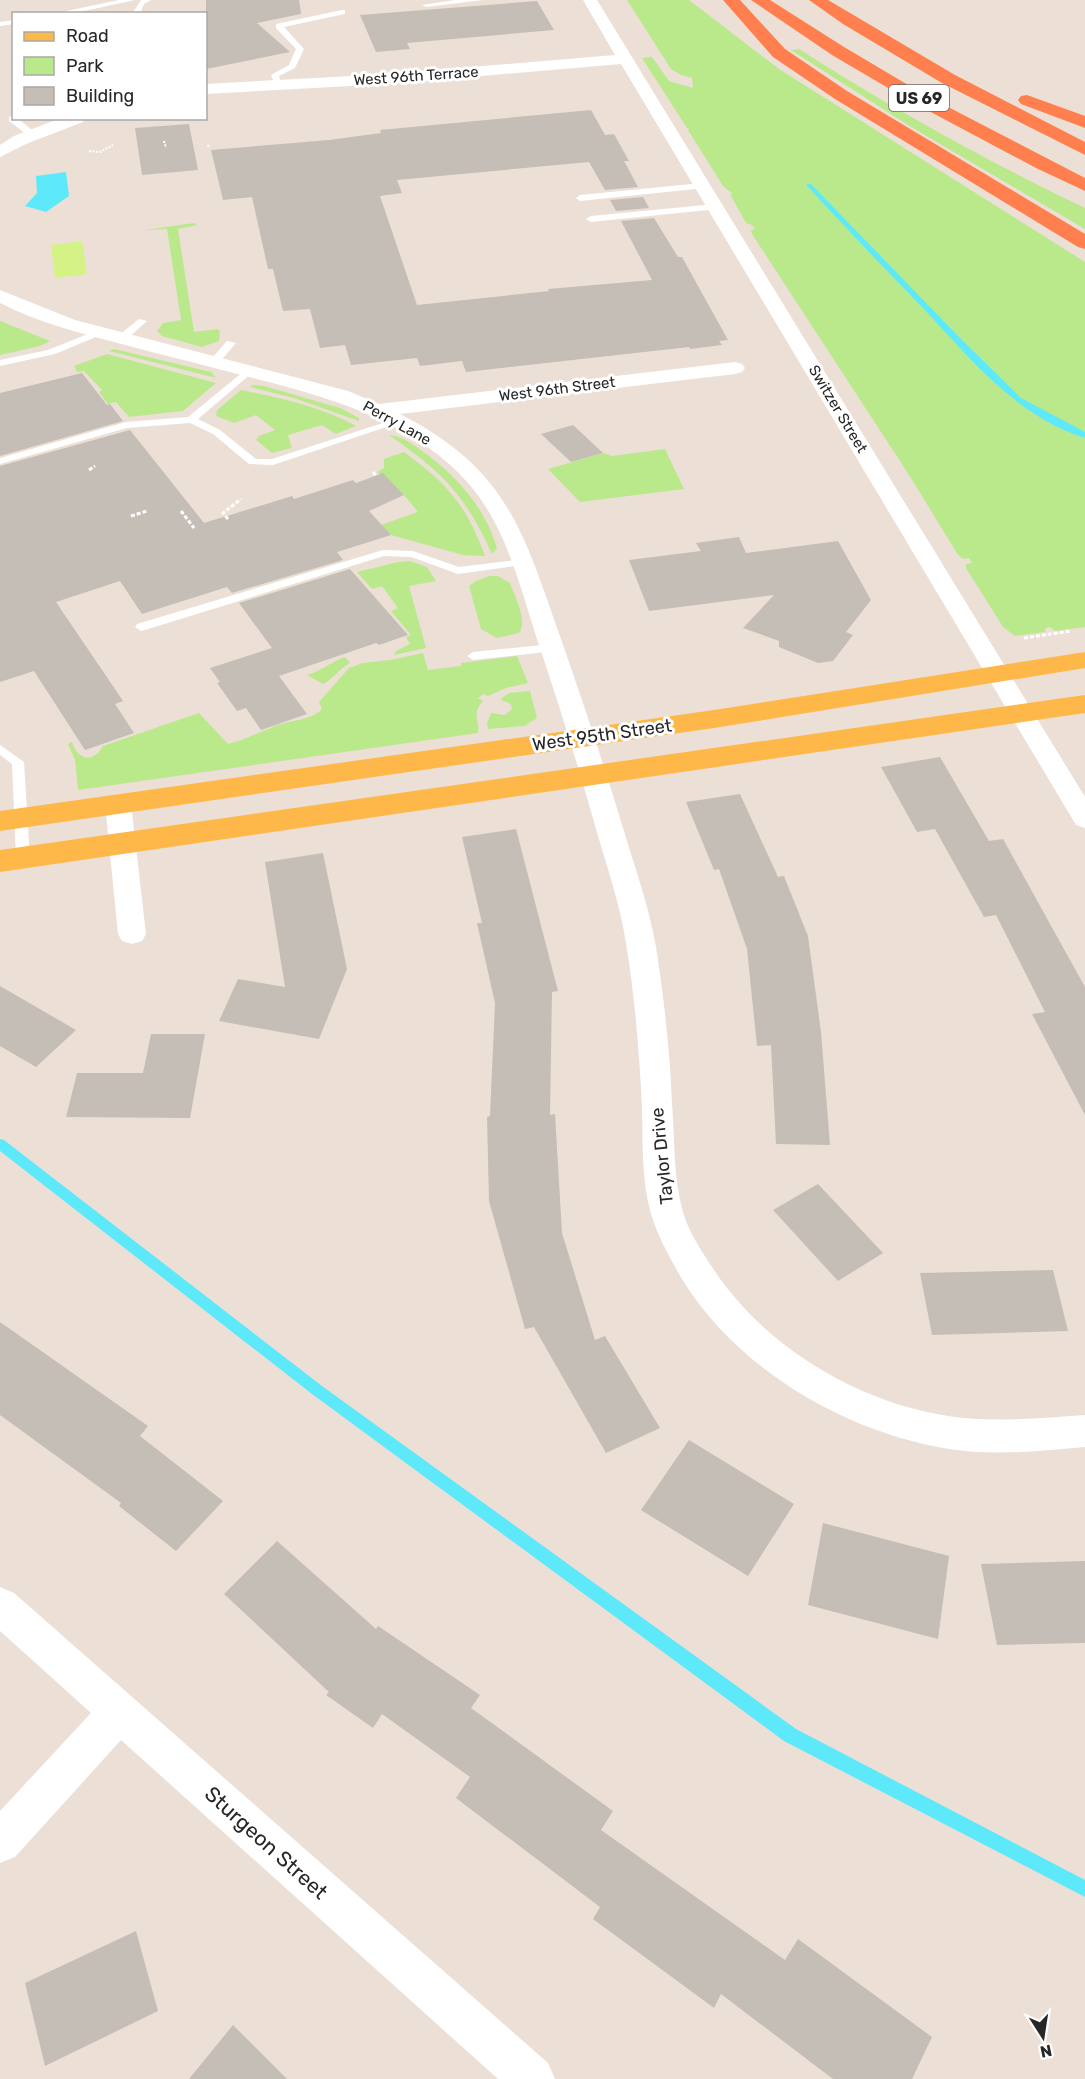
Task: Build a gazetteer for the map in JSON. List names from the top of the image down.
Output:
{
  "streets": {
    "highway": ["US 69"],
    "main road": ["West 95th Street"],
    "street": [
      "West 96th Terrace",
      "West 96th Street",
      "Switzer Street",
      "Perry Lane",
      "Taylor Drive",
      "Sturgeon Street"
    ]
  },
  "crossings": [
    ["West 96th Terrace", "Switzer Street"],
    ["West 96th Street", "Perry Lane"],
    ["Switzer Street", "West 95th Street"],
    ["Perry Lane", "West 95th Street"],
    ["Perry Lane", "Taylor Drive"],
    ["West 95th Street", "Taylor Drive"]
  ],
  "legend": ["Road", "Park", "Building"],
  "north": "bottom"
}
